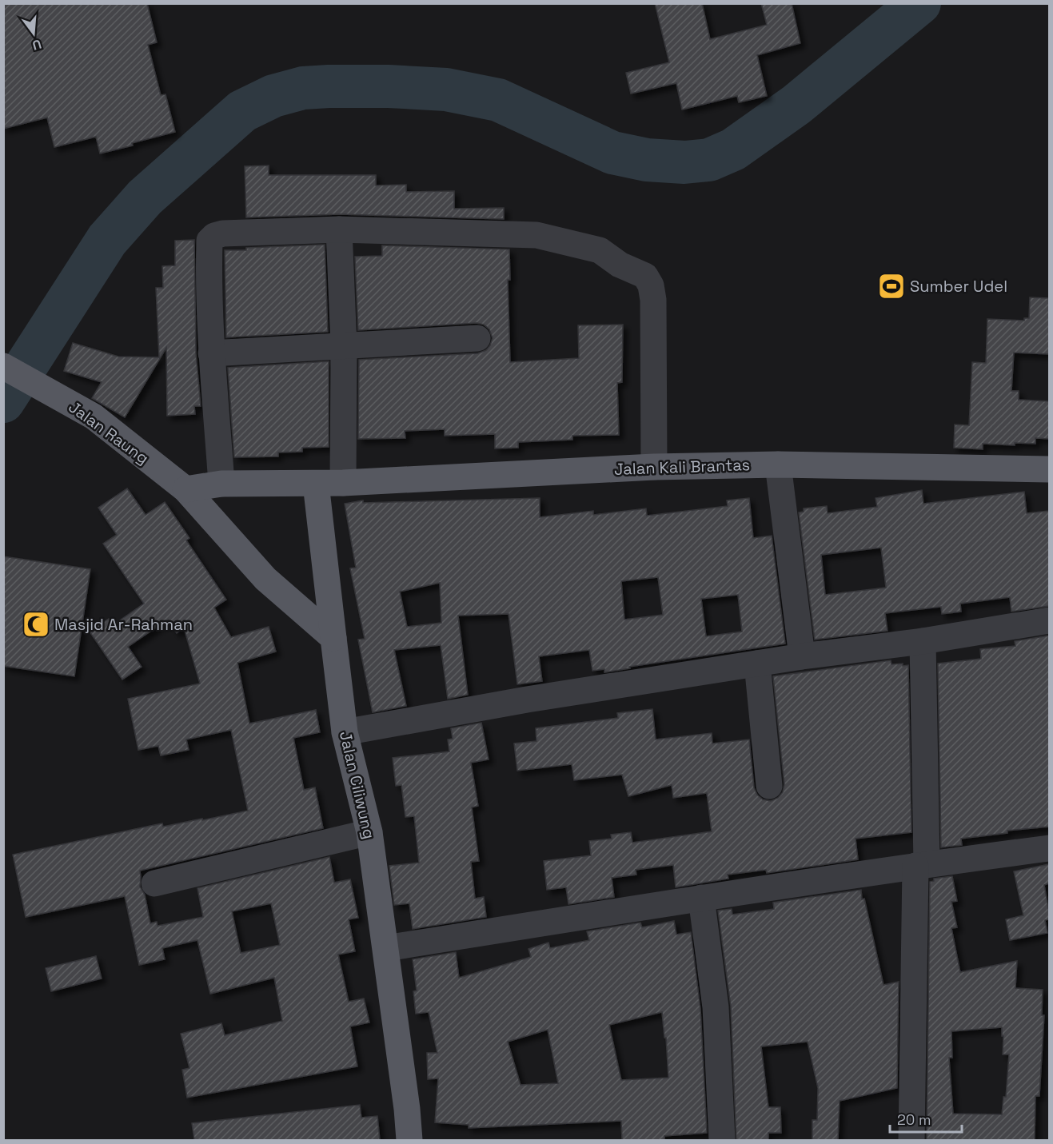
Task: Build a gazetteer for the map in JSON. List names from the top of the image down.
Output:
{
  "streets": {
    "main road": ["Jalan Raung", "Jalan Kali Brantas", "Jalan Ciliwung"]
  },
  "crossings": [
    ["Jalan Raung", "Jalan Kali Brantas"],
    ["Jalan Kali Brantas", "Jalan Ciliwung"]
  ],
  "places": {
    "sports": ["Sumber Udel"],
    "mosque": ["Masjid Ar-Rahman"]
  },
  "scale_bar": "20 m",
  "north": "bottom"
}
